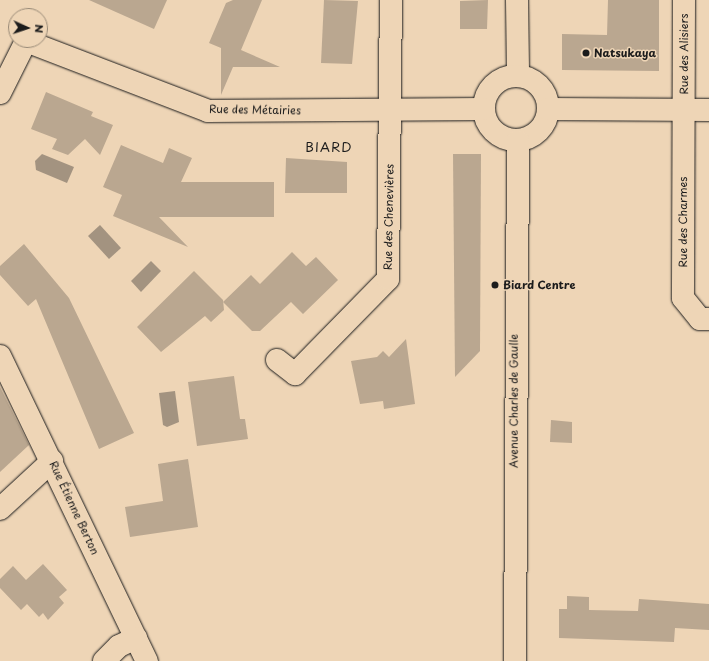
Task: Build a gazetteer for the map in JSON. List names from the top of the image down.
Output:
{
  "streets": {
    "street": [
      "Rue des Alisiers",
      "Rue des Métairies",
      "Rue des Chenevières",
      "Rue des Charmes",
      "Avenue Charles de Gaulle",
      "Rue Étienne Berton"
    ]
  },
  "crossings": [
    ["Rue des Alisiers", "Rue des Charmes"],
    ["Rue des Métairies", "Rue des Chenevières"],
    ["Rue des Métairies", "Avenue Charles de Gaulle"]
  ],
  "districts": ["BIARD"],
  "places": ["Natsukaya", "Biard Centre"],
  "north": "right"
}
